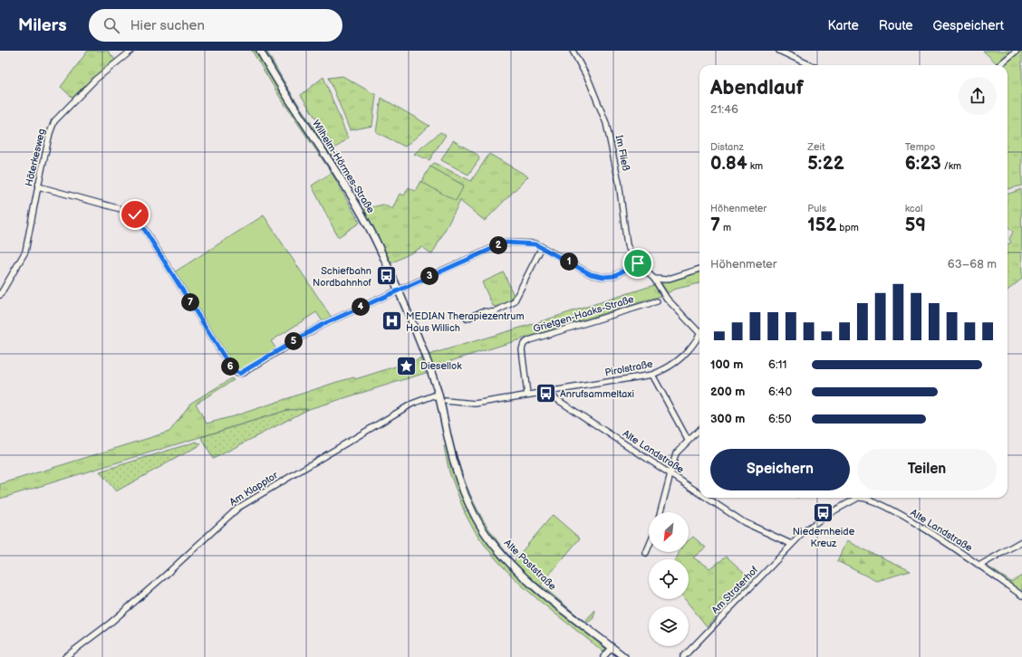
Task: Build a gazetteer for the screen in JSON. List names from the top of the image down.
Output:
{
  "streets": {
    "street": [
      "Im Fließ",
      "Höterkesweg",
      "Wilhelm-Hörmes-Straße",
      "Grietgen-Haaks-Straße",
      "Pirolstraße",
      "Alte Landstraße",
      "Am Klapptor",
      "Alte Poststraße",
      "Am Straterhof"
    ]
  },
  "crossings": [
    ["Wilhelm-Hörmes-Straße", "Am Klapptor"],
    ["Wilhelm-Hörmes-Straße", "Alte Poststraße"],
    ["Pirolstraße", "Alte Landstraße"],
    ["Alte Landstraße", "Am Straterhof"],
    ["Am Klapptor", "Alte Poststraße"]
  ],
  "places": {
    "bus stop": ["Schiefbahn Nordbahnhof", "Anrufsammeltaxi", "Niedernheide Kreuz"],
    "hospital": ["MEDIAN Therapiezentrum Haus Willich"],
    "place": ["Diesellok"]
  },
  "north": "bottom left",
  "page": {
    "header": "Milers",
    "search": "Hier suchen",
    "nav": ["Karte", "Route", "Gespeichert"],
    "heading": ["Abendlauf", "21:46"],
    "stats": [
      ["Distanz", "0.84 km"],
      ["Zeit", "5:22"],
      ["Tempo", "6:23 /km"],
      ["Höhenmeter", "7 m"],
      ["Puls", "152 bpm"],
      ["kcal", "59"]
    ],
    "pins": [
      "2",
      "1",
      "3",
      "7",
      "4",
      "5",
      "6"
    ],
    "chart": ["Höhenmeter", "63–68 m"],
    "list": [
      {
        "name": "100 m",
        "note": "6:11"
      },
      {
        "name": "200 m",
        "note": "6:40"
      },
      {
        "name": "300 m",
        "note": "6:50"
      }
    ],
    "buttons": ["Speichern", "Teilen"]
  }
}
